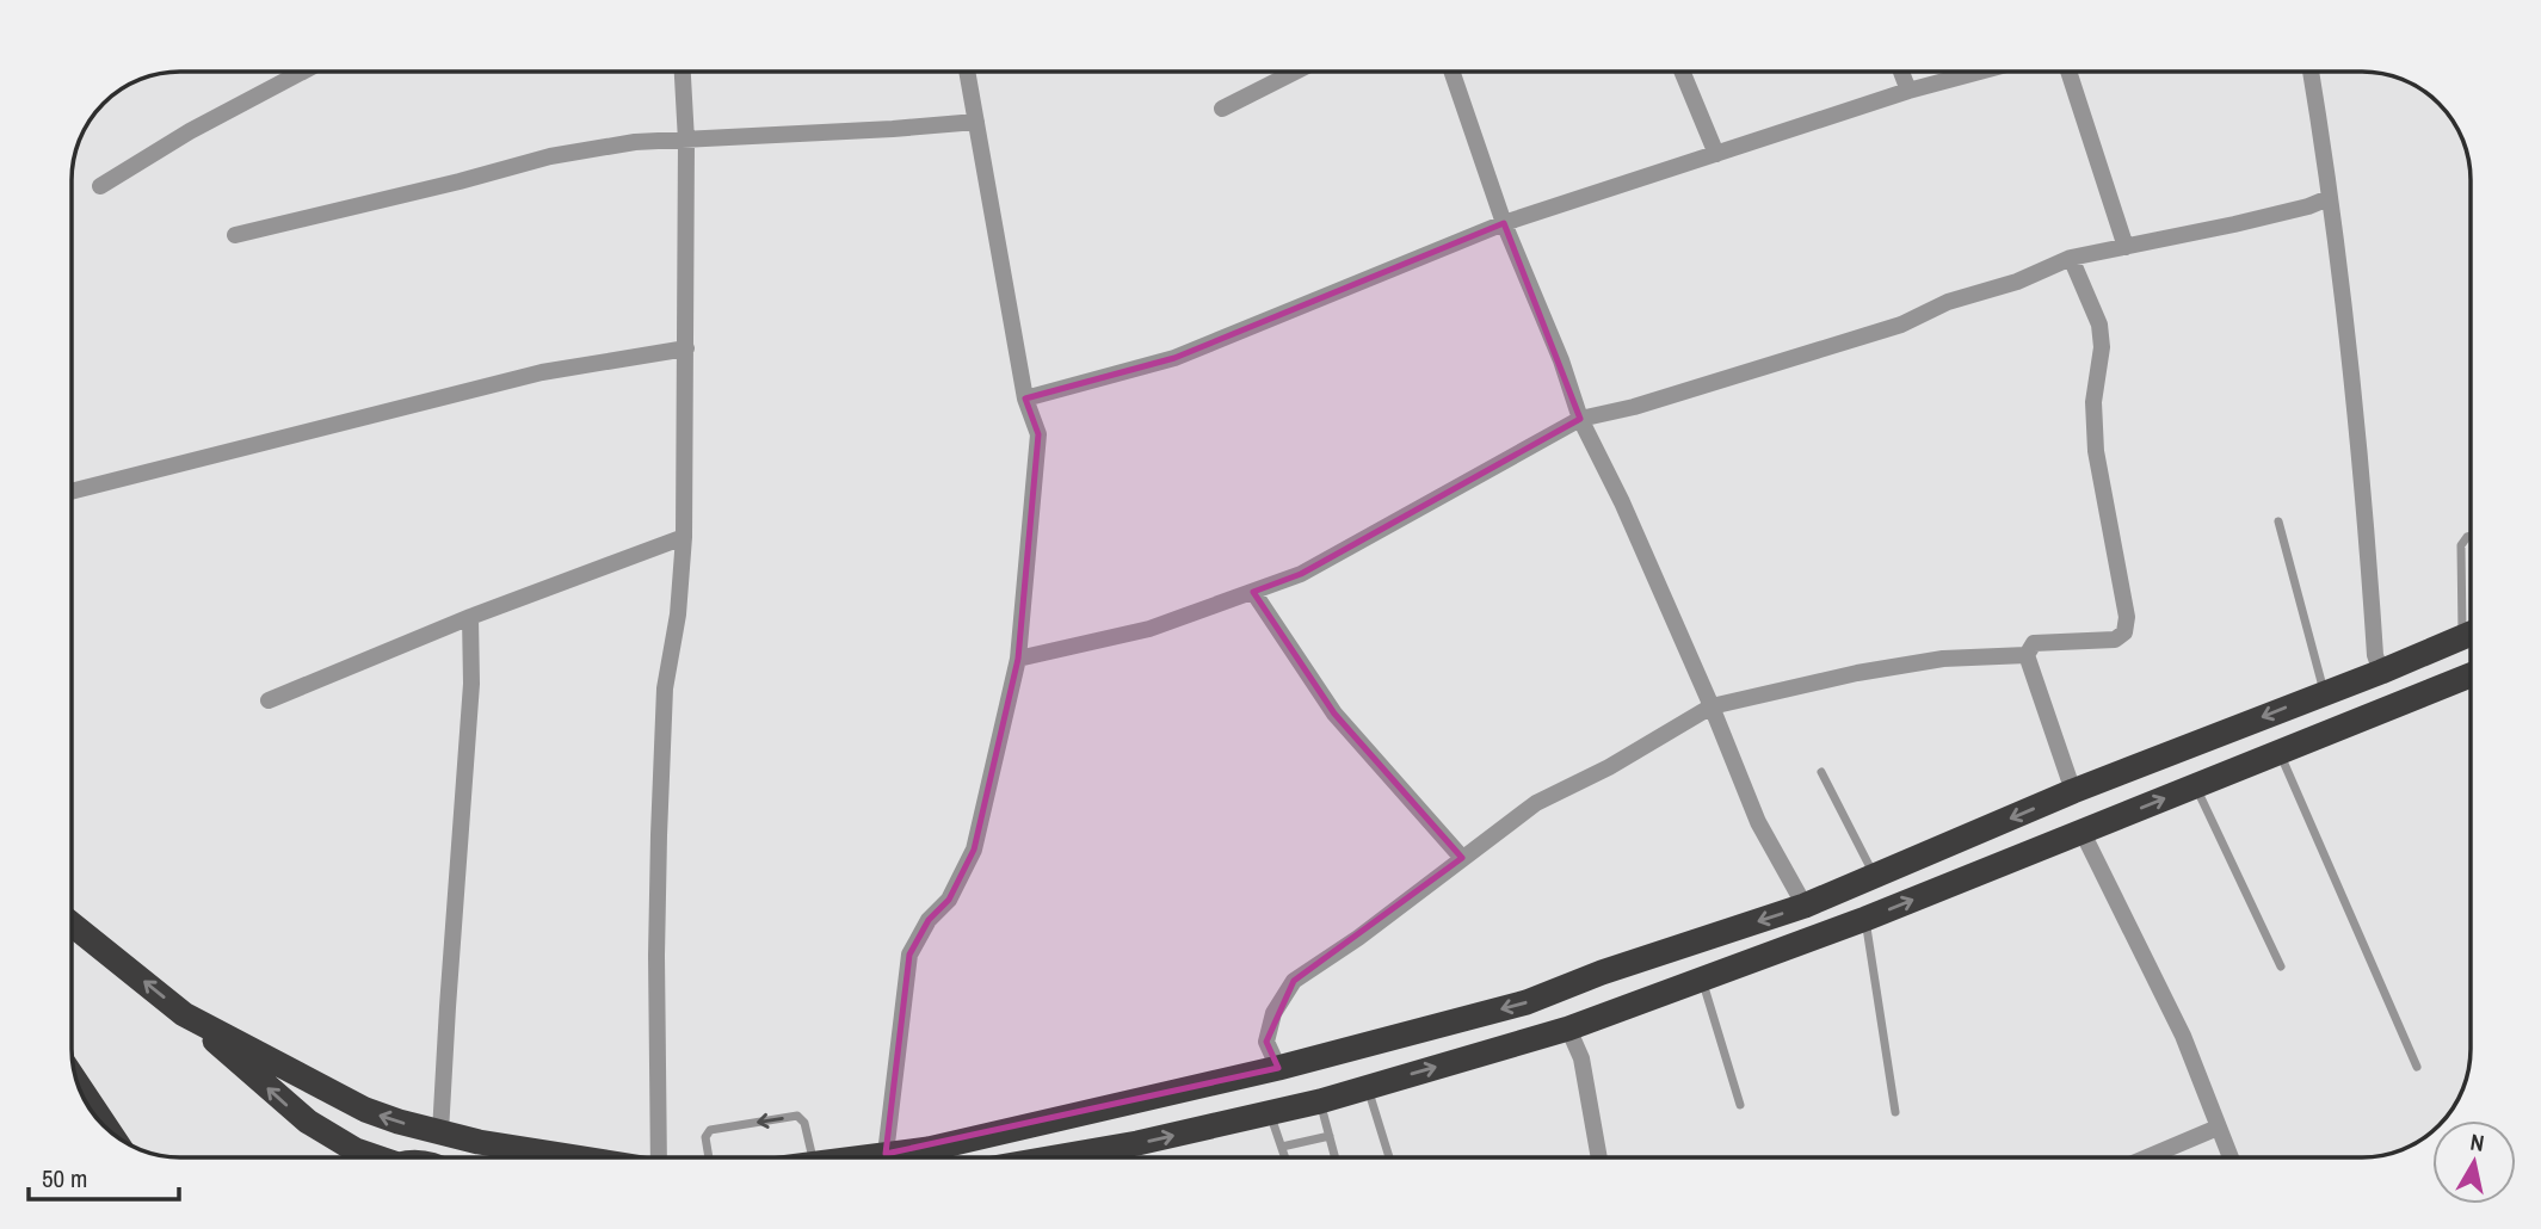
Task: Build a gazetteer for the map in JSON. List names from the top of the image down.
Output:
{
  "scale_bar": "50 m",
  "north": "top"
}
